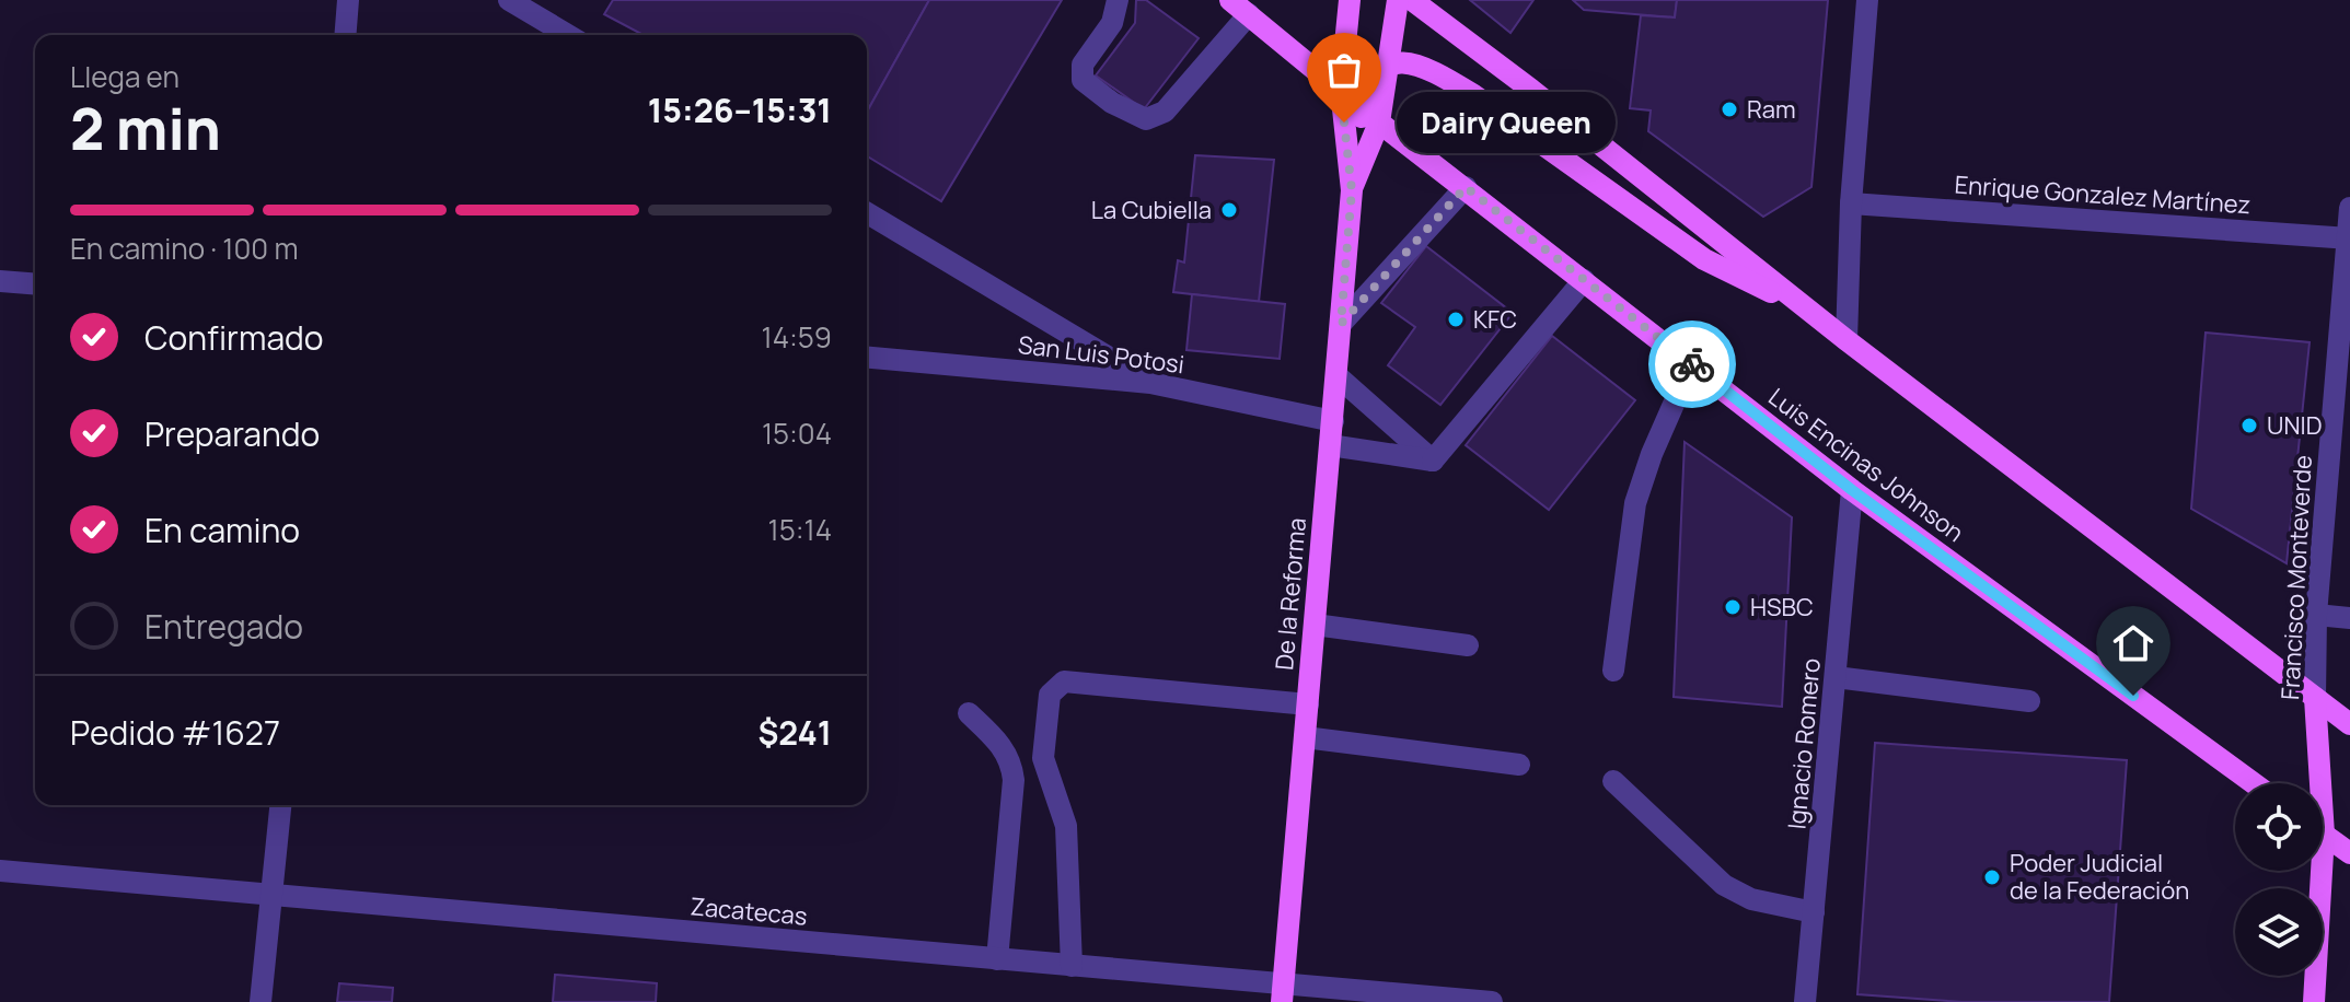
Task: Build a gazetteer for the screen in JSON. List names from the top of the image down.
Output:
{
  "streets": {
    "main road": ["Luis Encinas Johnson", "Francisco Monteverde", "De la Reforma"],
    "street": [
      "Enrique Gonzalez Martínez",
      "San Luis Potosi",
      "Ignacio Romero",
      "Zacatecas"
    ]
  },
  "crossings": [
    ["Enrique Gonzalez Martínez", "Francisco Monteverde"],
    ["San Luis Potosi", "De la Reforma"],
    ["Luis Encinas Johnson", "De la Reforma"],
    ["Luis Encinas Johnson", "Ignacio Romero"],
    ["De la Reforma", "Zacatecas"]
  ],
  "places": [
    "Ram",
    "Dairy Queen",
    "La Cubiella",
    "KFC",
    "UNID",
    "HSBC",
    "Poder Judicial de la Federación"
  ],
  "page": {
    "heading": ["2 min", "Llega en", "15:26–15:31"],
    "panel": ["Pedido #1627", "$241"],
    "bubble": "Dairy Queen",
    "bar": "En camino · 100 m",
    "list": [
      ["Confirmado", "14:59"],
      ["Preparando", "15:04"],
      ["En camino", "15:14"],
      "Entregado"
    ]
  }
}
